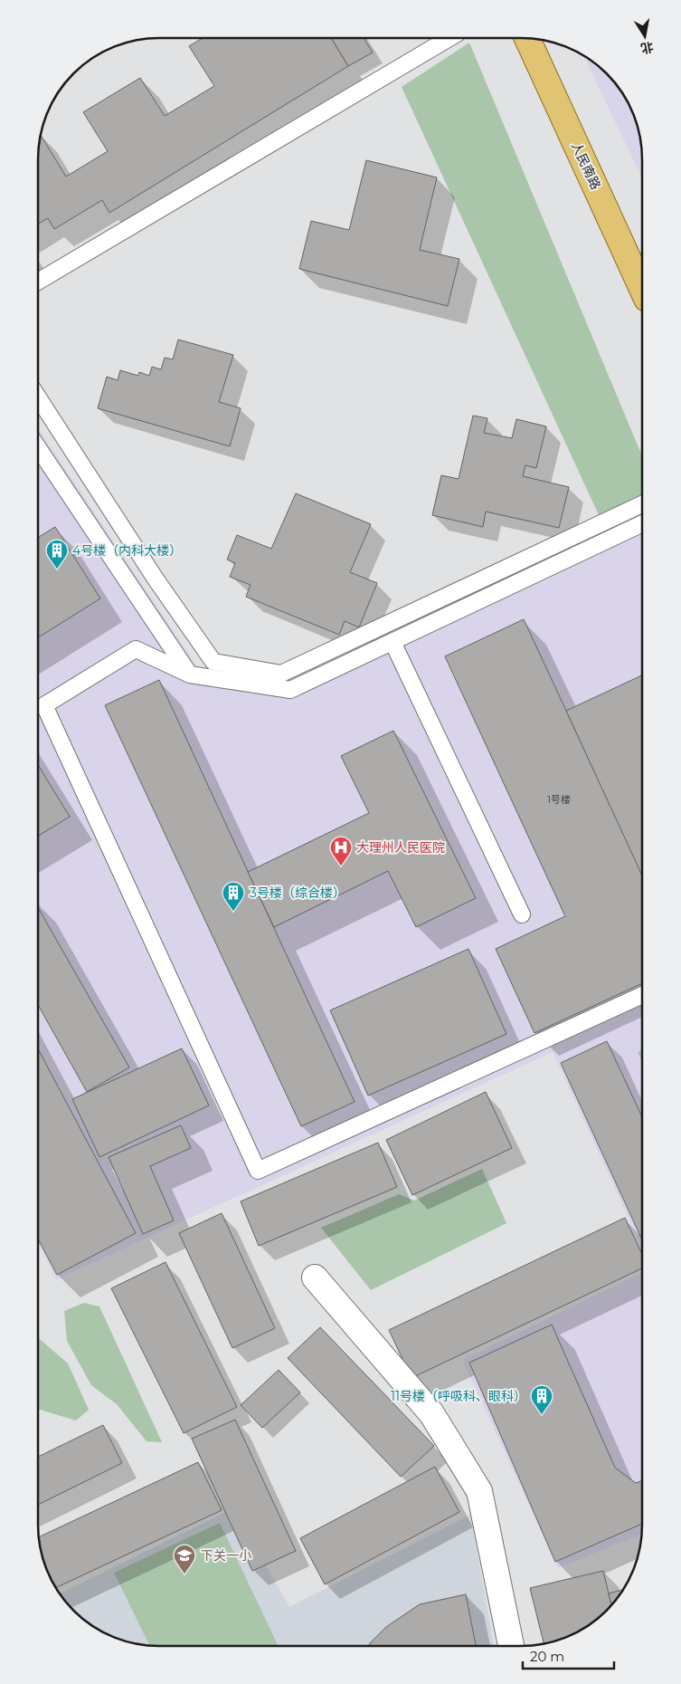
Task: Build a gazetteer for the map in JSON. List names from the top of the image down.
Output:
{
  "streets": {
    "main road": ["人民南路"]
  },
  "places": {
    "building": ["4号楼（内科大楼）", "3号楼（综合楼）", "11号楼（呼吸科、眼科）"],
    "hospital": ["大理州人民医院"],
    "school or university": ["下关一小"]
  },
  "house_numbers": ["1号楼"],
  "scale_bar": "20 m",
  "north": "bottom"
}
